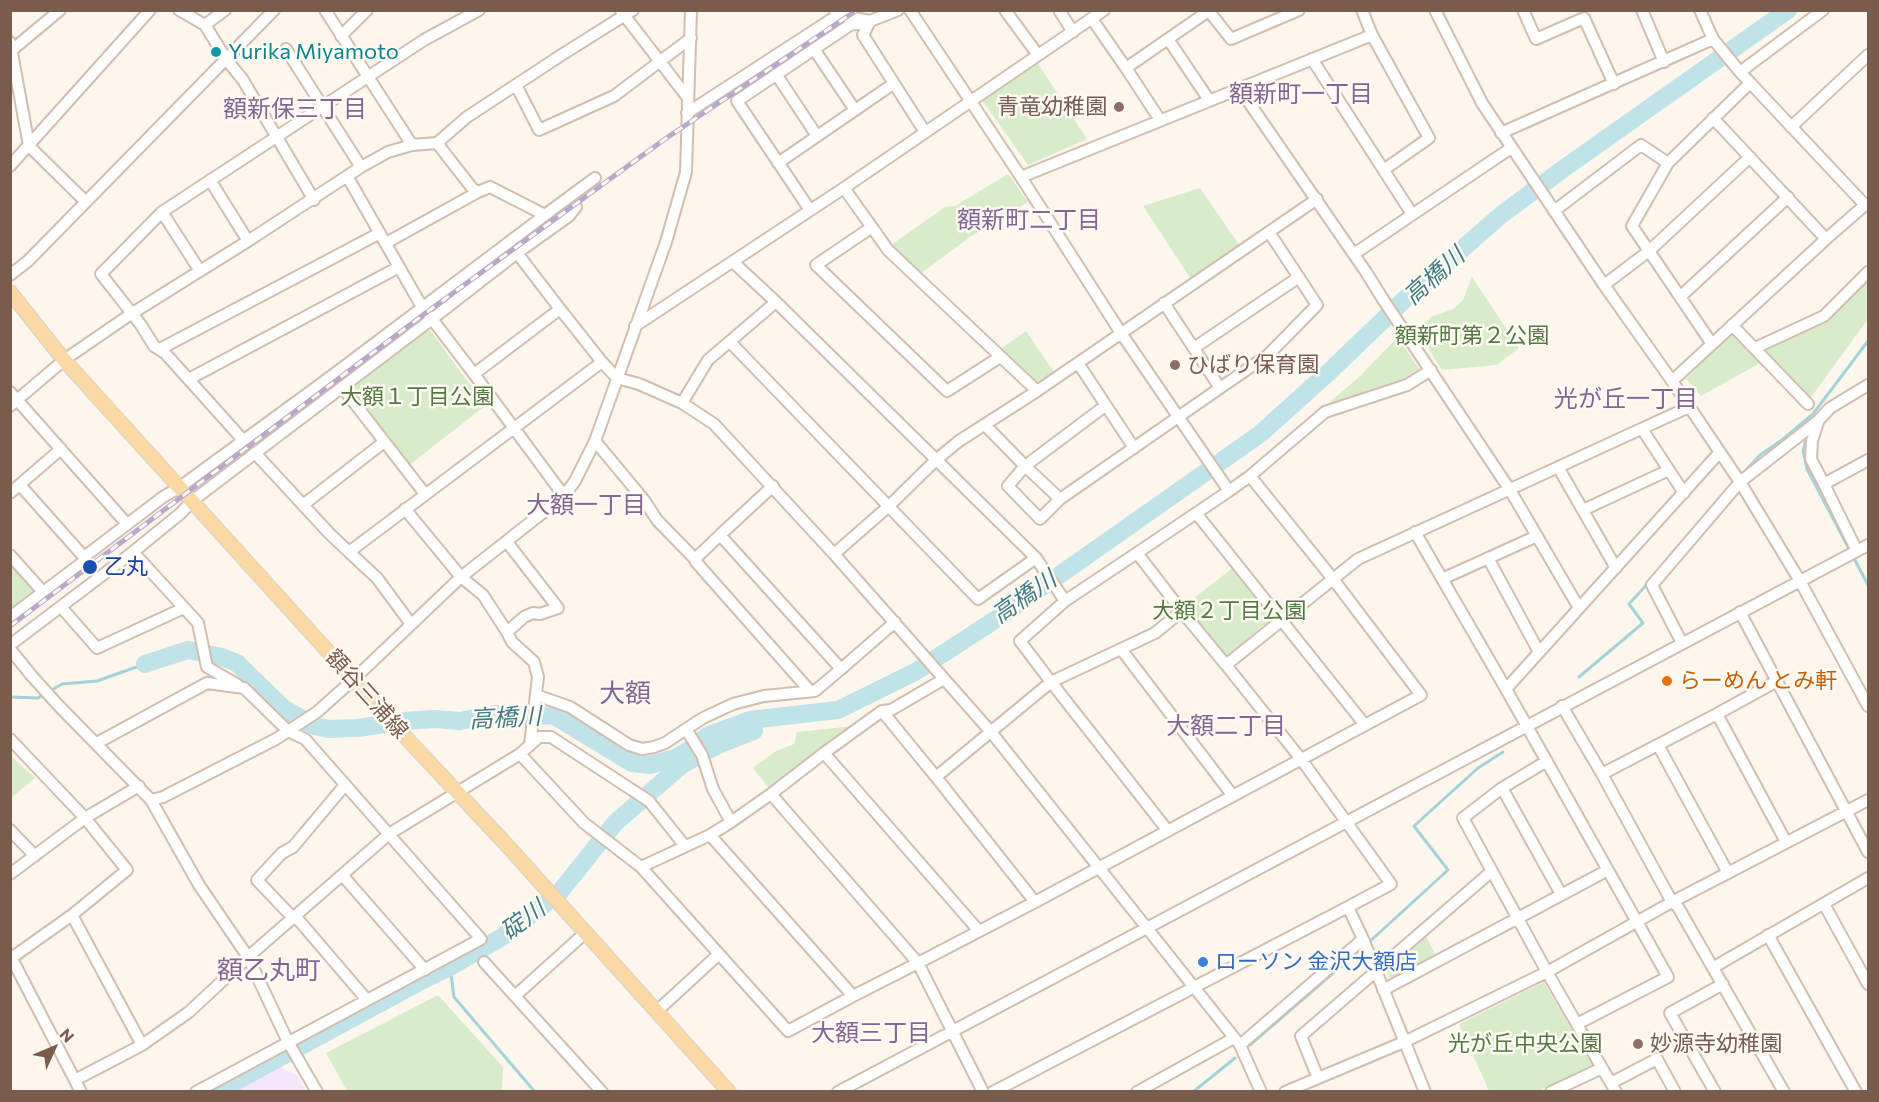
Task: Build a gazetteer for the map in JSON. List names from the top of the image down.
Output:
{
  "streets": {
    "main road": ["額谷三浦線"]
  },
  "districts": [
    "額新町一丁目",
    "額新保三丁目",
    "額新町二丁目",
    "光が丘一丁目",
    "大額一丁目",
    "大額",
    "大額二丁目",
    "額乙丸町",
    "大額三丁目"
  ],
  "water": ["高橋川", "碇川"],
  "parks": [
    "額新町第２公園",
    "大額１丁目公園",
    "大額２丁目公園",
    "光が丘中央公園"
  ],
  "places": [
    "Yurika Miyamoto",
    "青竜幼稚園",
    "ひばり保育園",
    "乙丸",
    "らーめん とみ軒",
    "ローソン 金沢大額店",
    "妙源寺幼稚園"
  ],
  "north": "top right"
}
